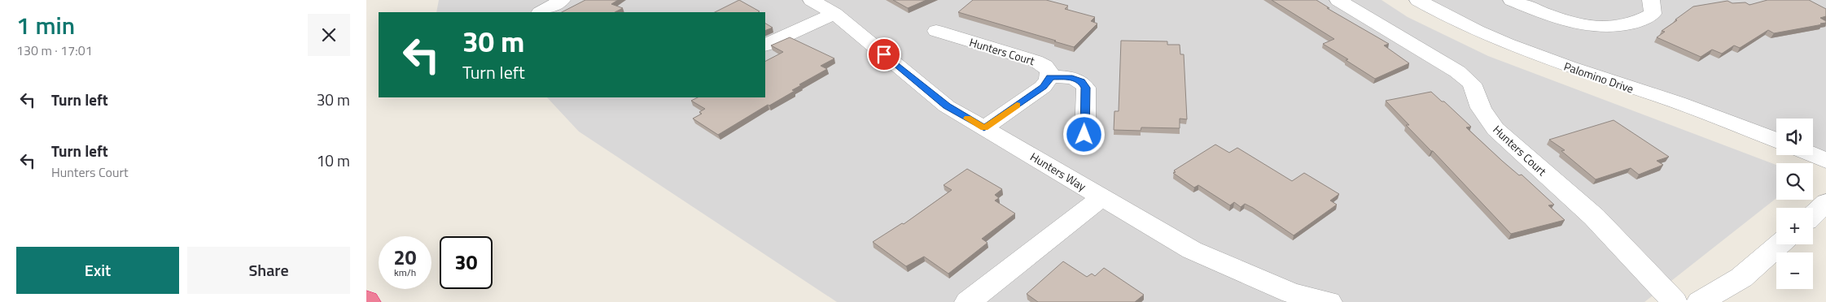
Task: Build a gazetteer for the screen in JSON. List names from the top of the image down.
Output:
{
  "streets": {
    "street": ["Hunters Court", "Palomino Drive", "Hunters Way"]
  },
  "page": {
    "heading": ["1 min", "130 m · 17:01"],
    "turn": ["30 m", "Turn left"],
    "list": [
      {
        "name": "Turn left",
        "value": "30 m"
      },
      {
        "name": "Turn left",
        "note": "Hunters Court",
        "value": "10 m"
      }
    ],
    "map_buttons": ["+", "−"],
    "speed": "20 km/h",
    "limit": "30",
    "buttons": ["Exit", "Share"]
  }
}
